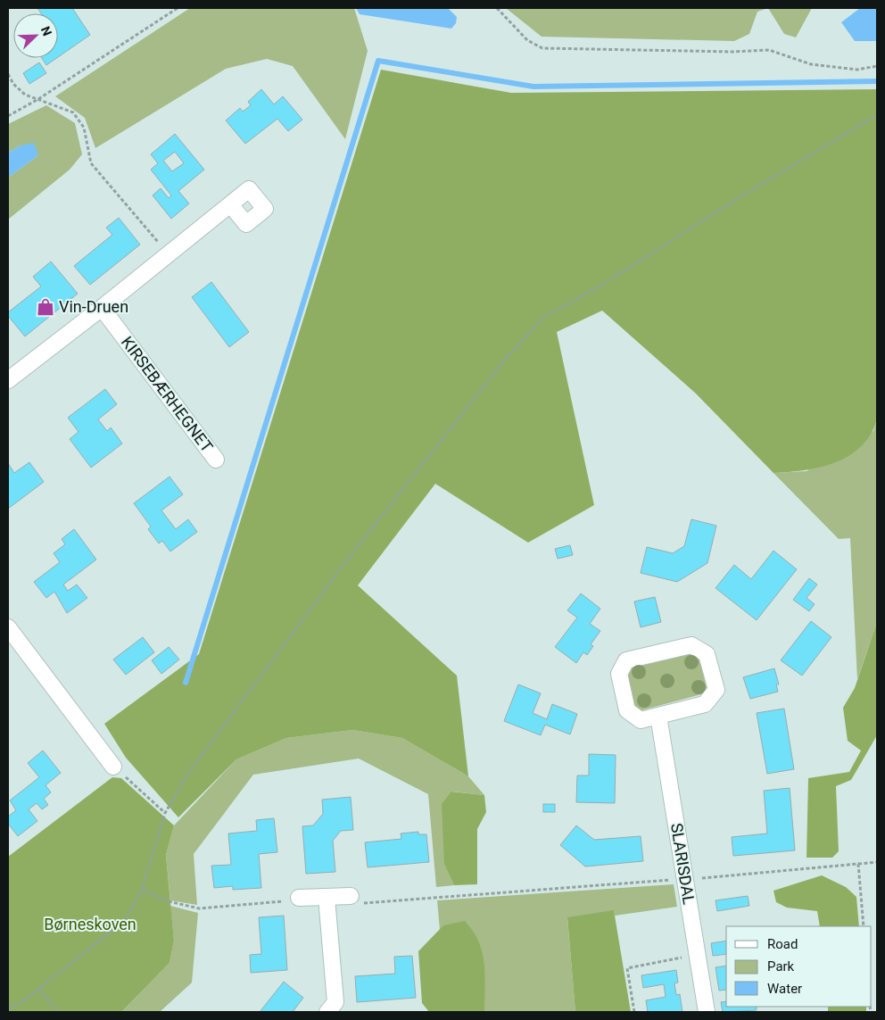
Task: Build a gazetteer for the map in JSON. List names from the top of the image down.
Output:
{
  "streets": {
    "street": ["KIRSEBÆRHEGNET", "SLARISDAL"]
  },
  "parks": ["Børneskoven"],
  "places": {
    "shop": ["Vin-Druen"]
  },
  "legend": ["Road", "Park", "Water"],
  "north": "top right"
}
